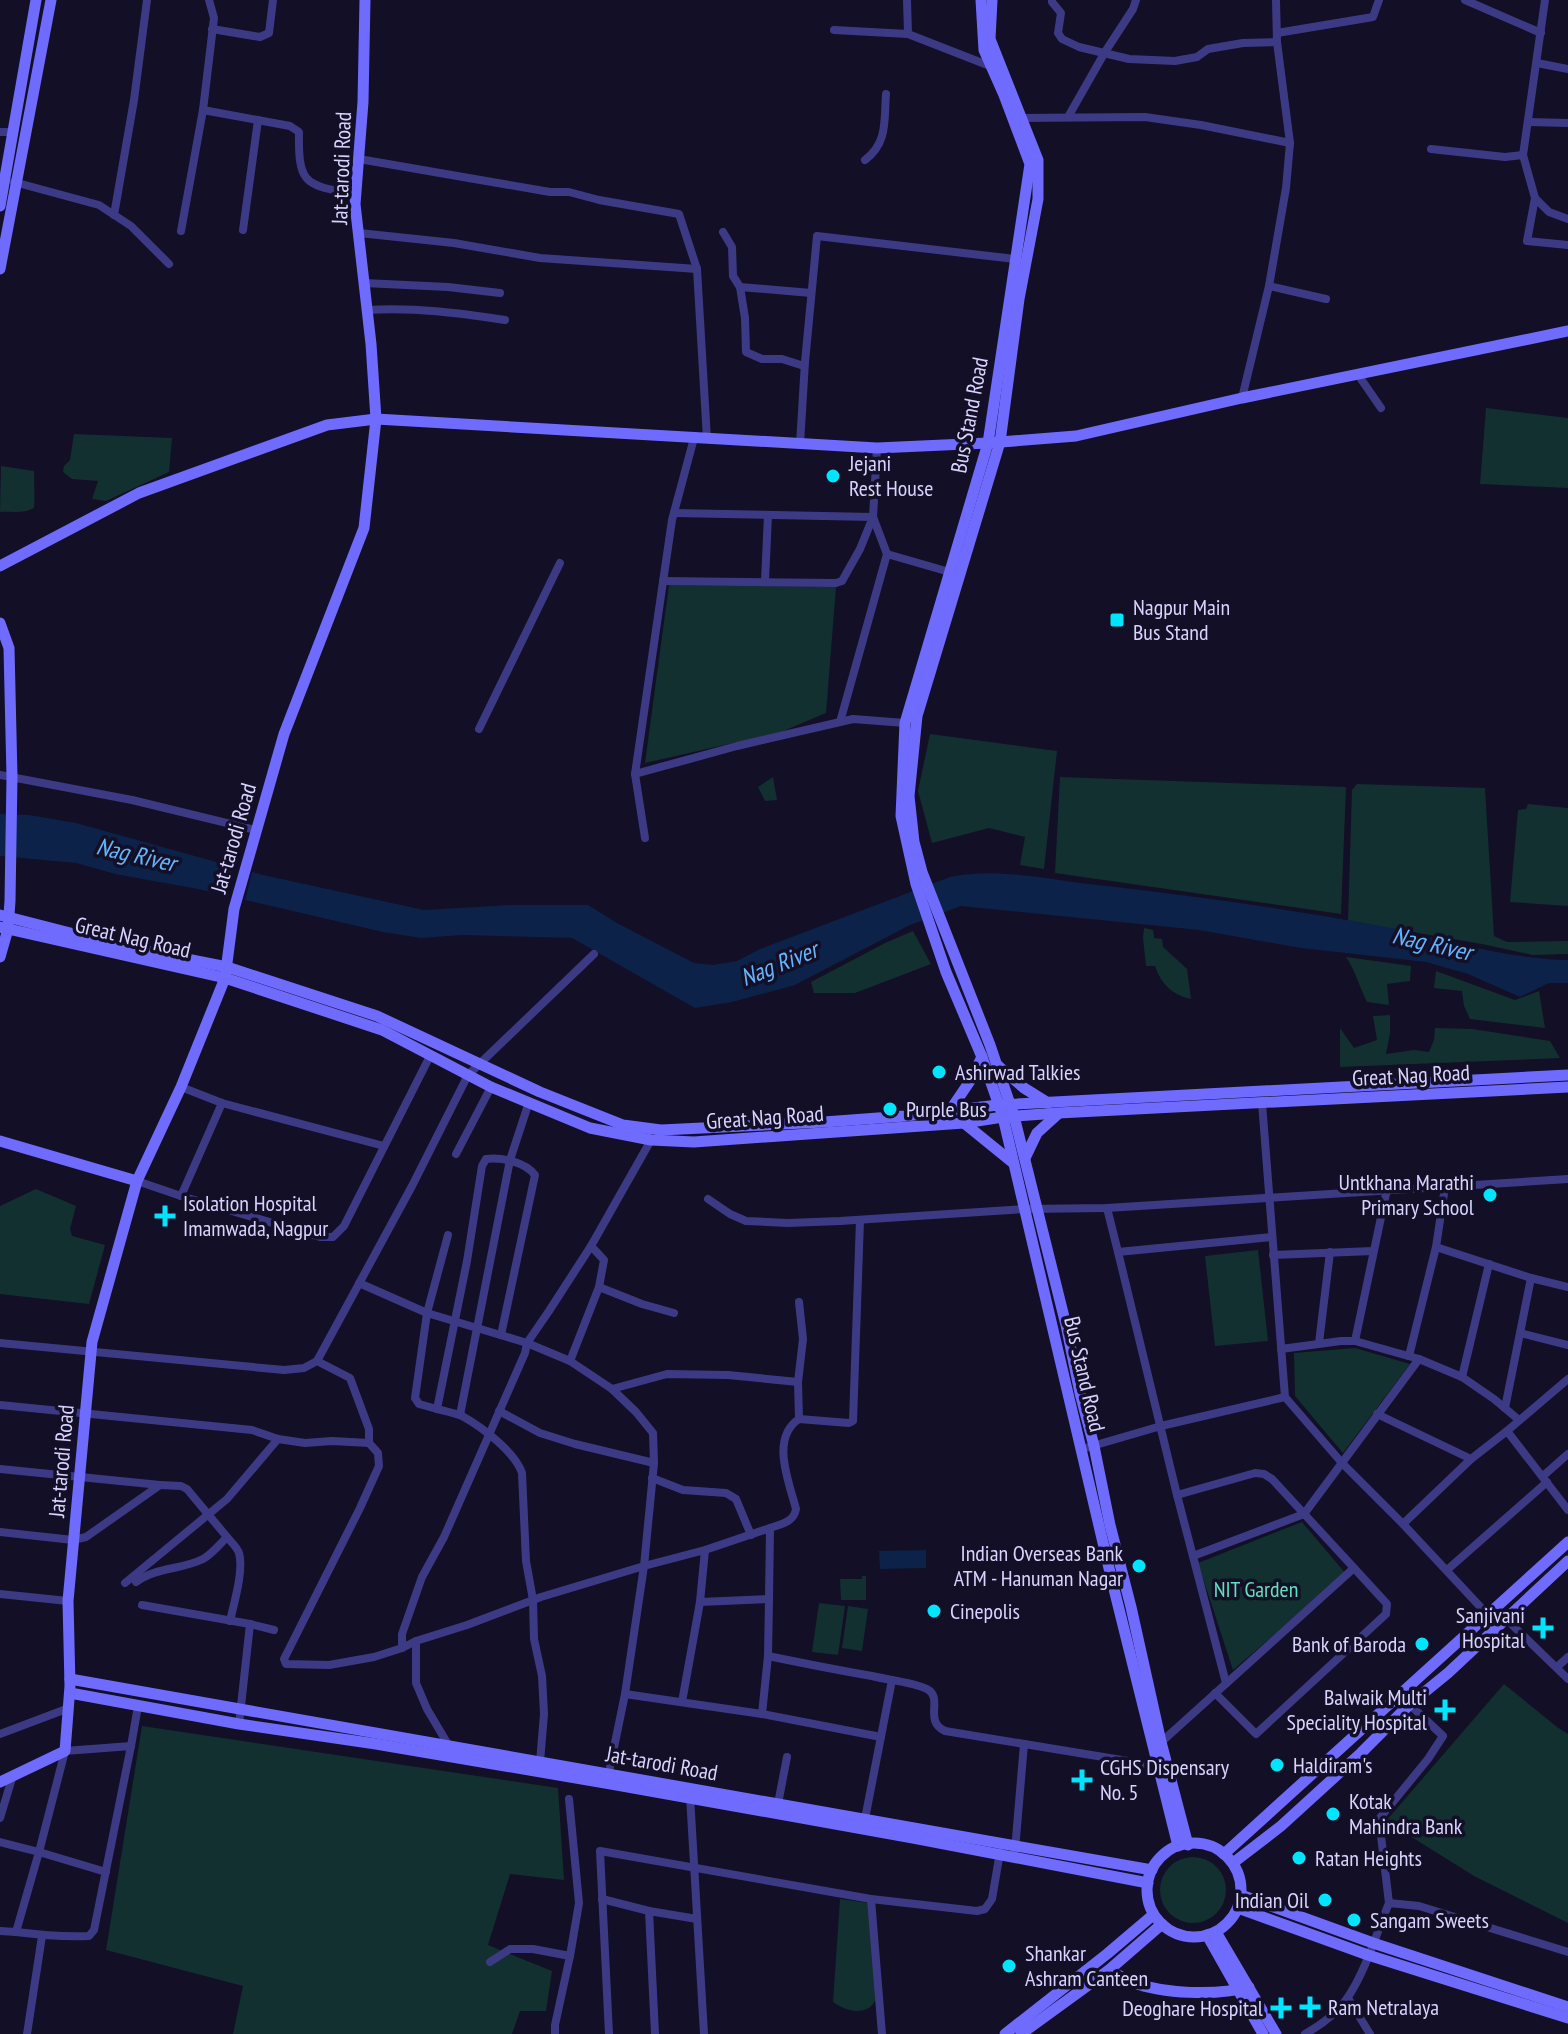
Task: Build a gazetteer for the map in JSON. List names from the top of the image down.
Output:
{
  "streets": {
    "main road": ["Jat-tarodi Road", "Bus Stand Road", "Great Nag Road"]
  },
  "crossings": [
    ["Jat-tarodi Road", "Bus Stand Road"],
    ["Jat-tarodi Road", "Great Nag Road"],
    ["Bus Stand Road", "Great Nag Road"]
  ],
  "water": ["Nag River"],
  "parks": ["NIT Garden"],
  "places": {
    "other": [
      "Jejani Rest House",
      "Ashirwad Talkies",
      "Purple Bus",
      "Untkhana Marathi Primary School",
      "Indian Overseas Bank ATM - Hanuman Nagar",
      "Cinepolis",
      "Bank of Baroda",
      "Haldiram's",
      "Kotak Mahindra Bank",
      "Ratan Heights",
      "Indian Oil",
      "Sangam Sweets",
      "Shankar Ashram Canteen"
    ],
    "transit": ["Nagpur Main Bus Stand"],
    "health": [
      "Isolation Hospital Imamwada, Nagpur",
      "Sanjivani Hospital",
      "Balwaik Multi Speciality Hospital",
      "CGHS Dispensary No. 5",
      "Ram Netralaya",
      "Deoghare Hospital"
    ]
  }
}
